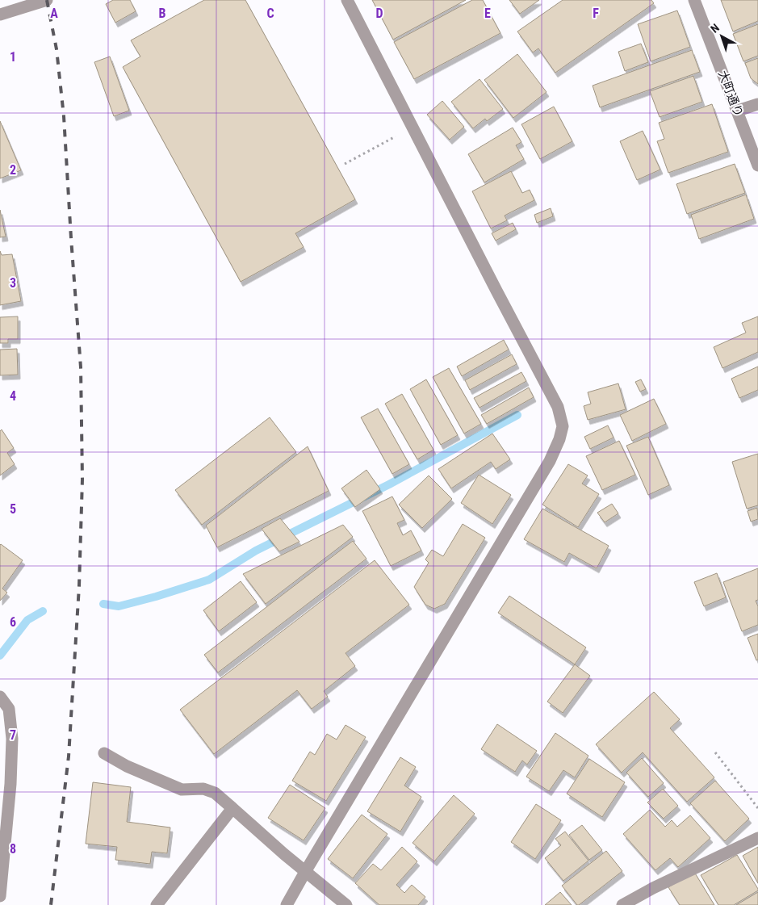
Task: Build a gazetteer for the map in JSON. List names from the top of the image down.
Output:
{
  "streets": {
    "street": ["大町通り"]
  },
  "north": "top left",
  "grid": {
    "columns": [
      "A",
      "B",
      "C",
      "D",
      "E",
      "F"
    ],
    "rows": [
      "1",
      "2",
      "3",
      "4",
      "5",
      "6",
      "7",
      "8"
    ]
  }
}
